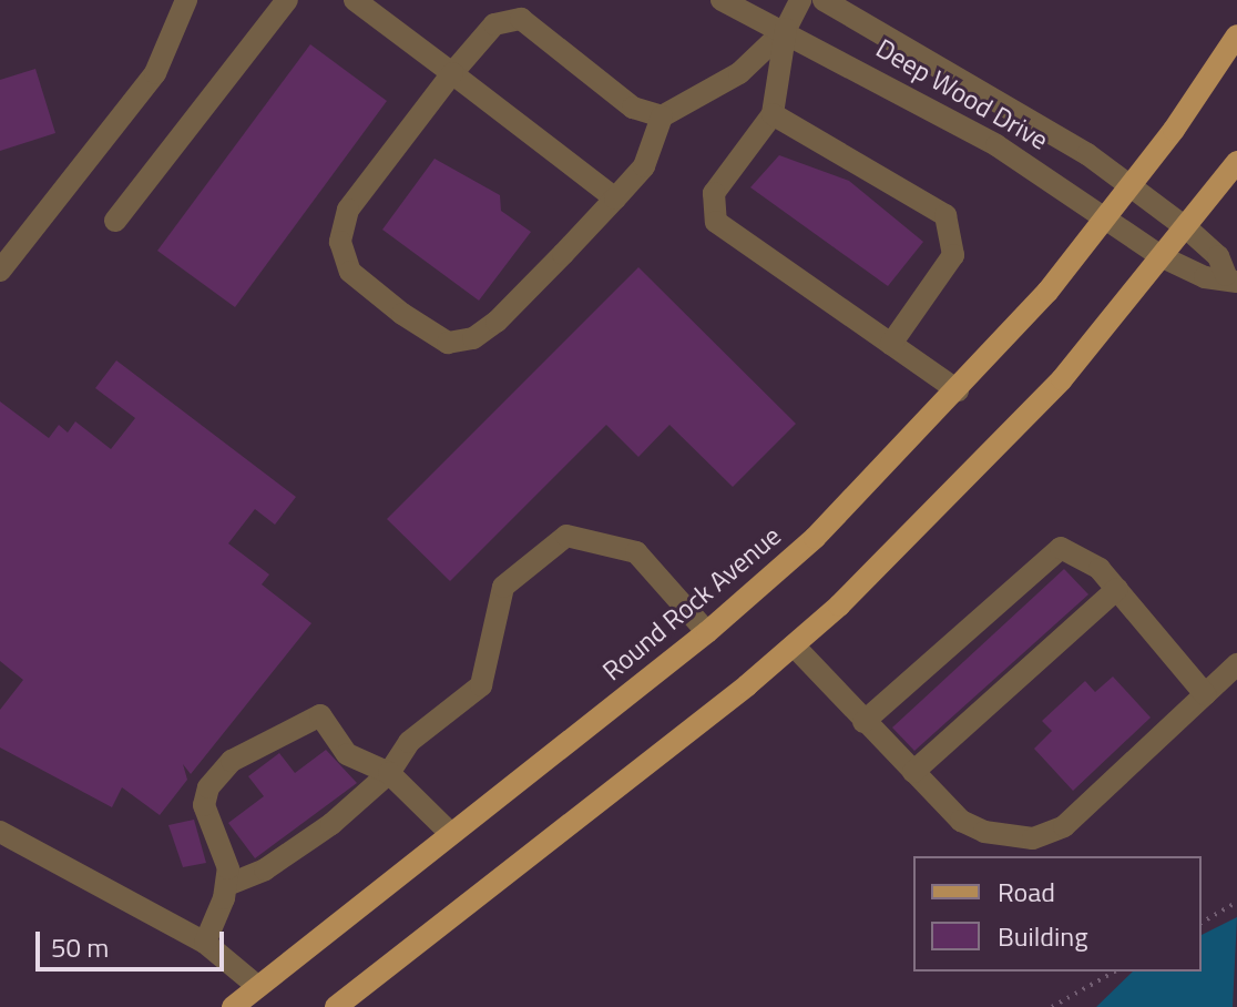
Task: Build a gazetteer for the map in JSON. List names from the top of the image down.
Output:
{
  "streets": {
    "main road": ["Round Rock Avenue"],
    "street": ["Deep Wood Drive"]
  },
  "crossings": [
    ["Deep Wood Drive", "Round Rock Avenue"]
  ],
  "legend": ["Road", "Building"],
  "scale_bar": "50 m"
}
